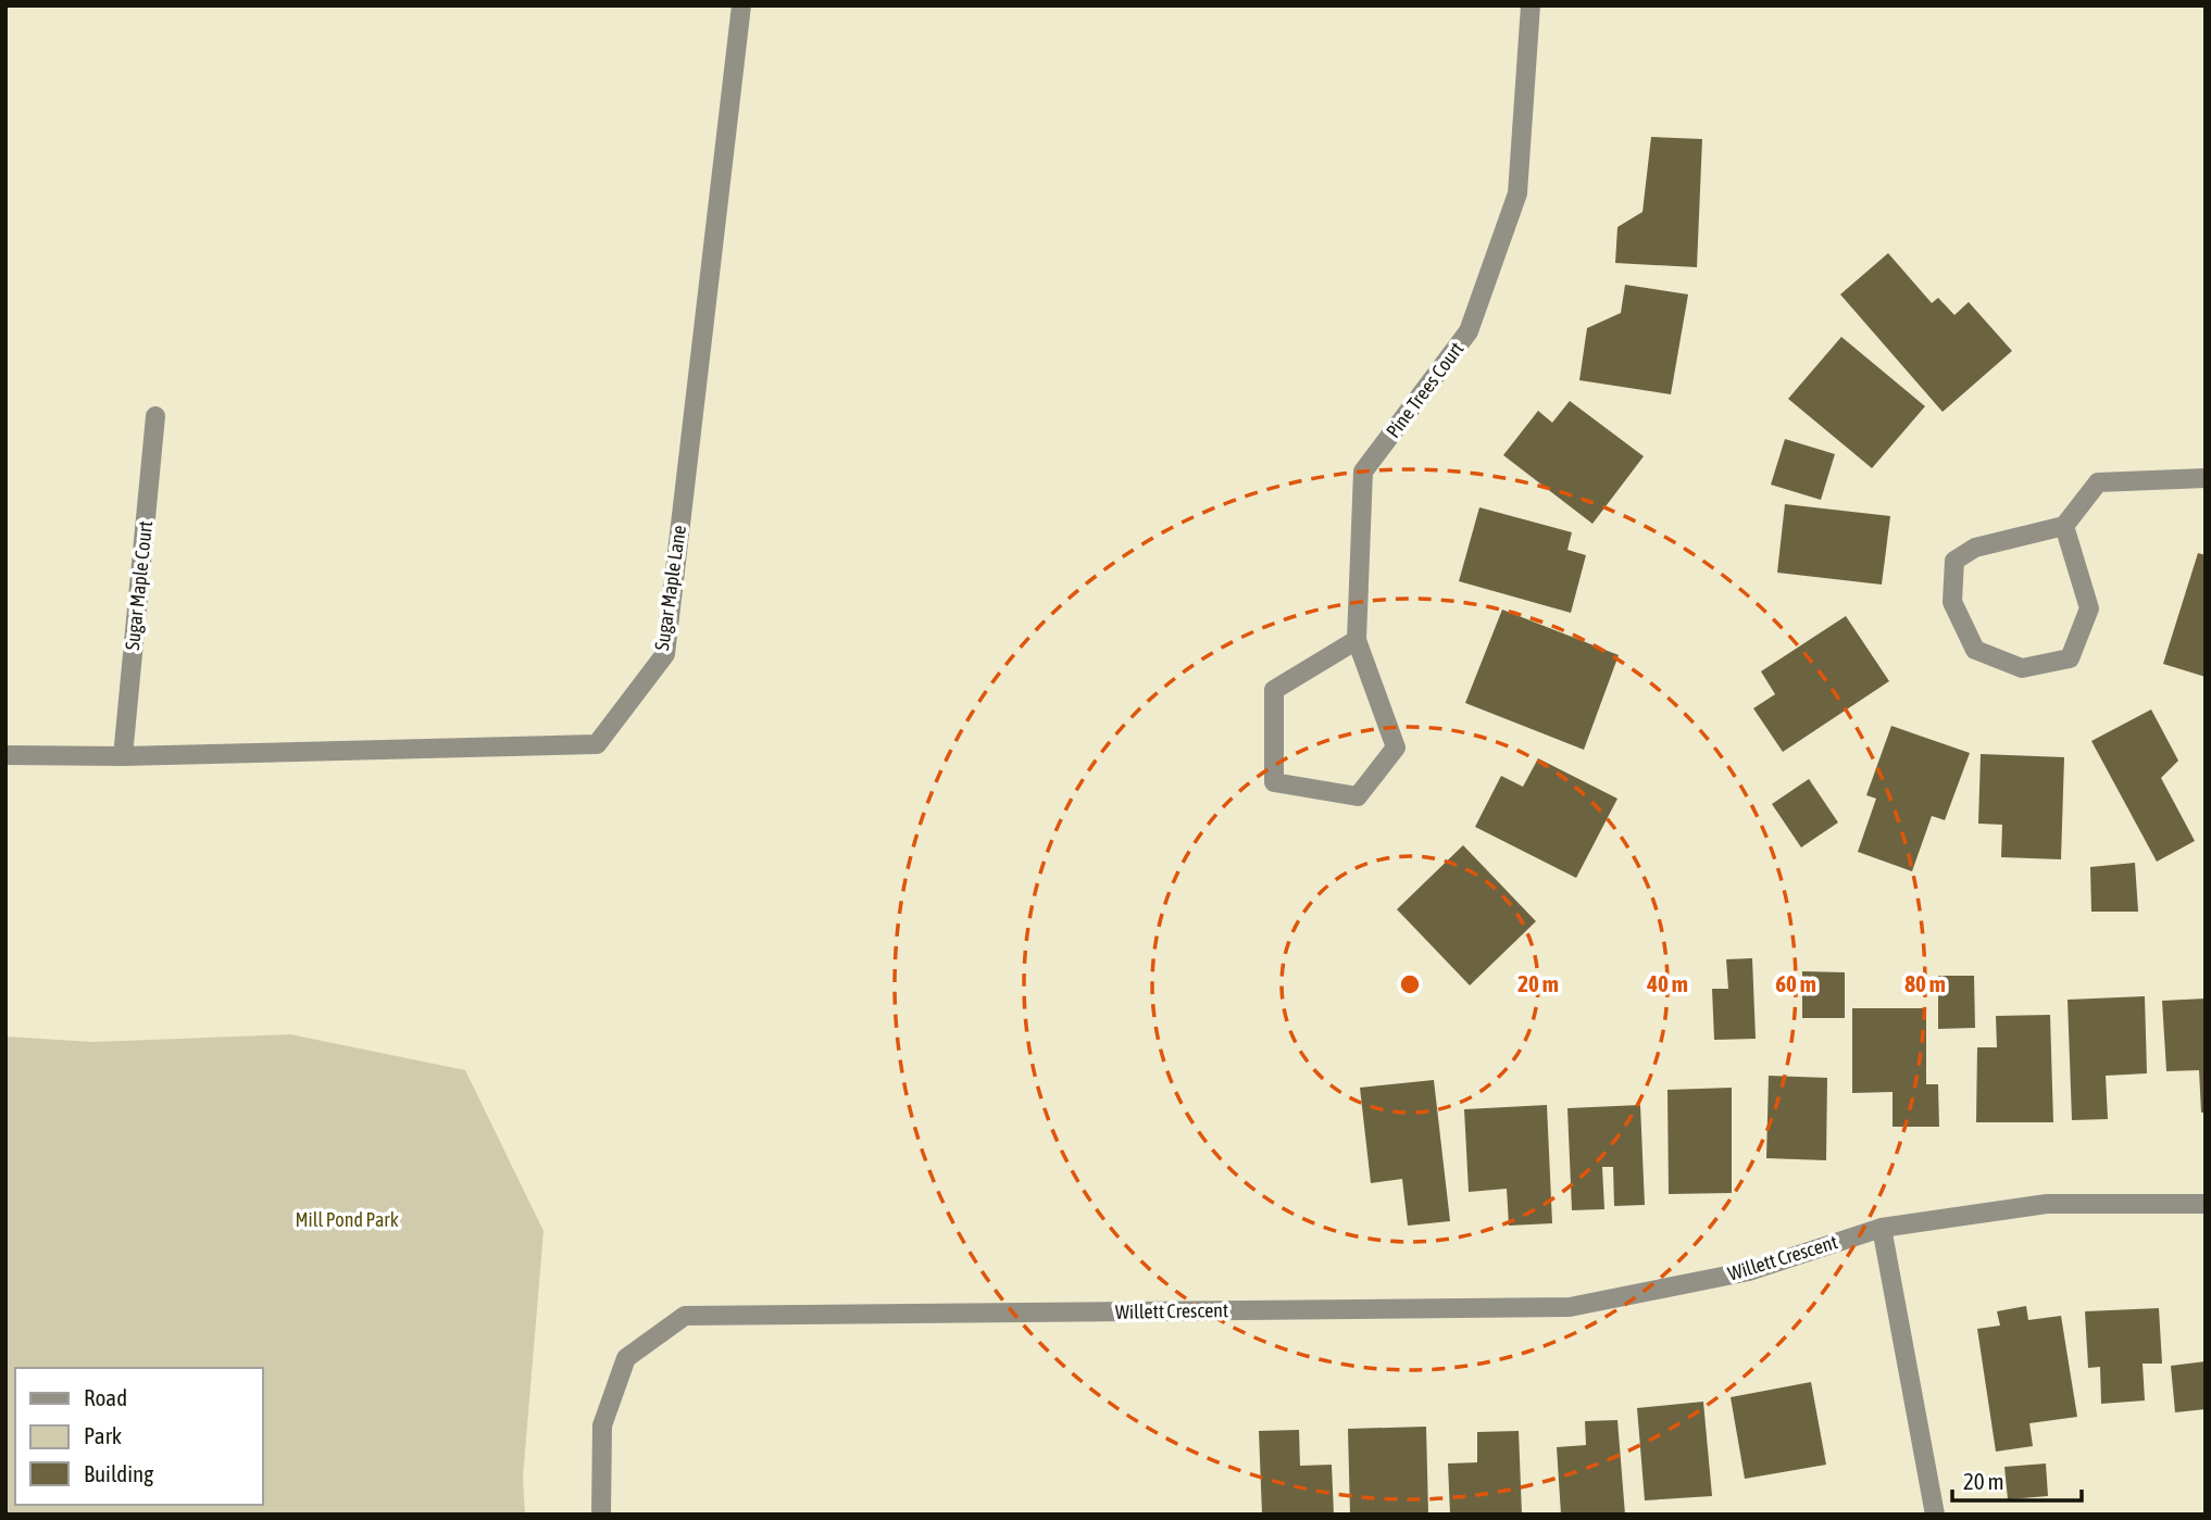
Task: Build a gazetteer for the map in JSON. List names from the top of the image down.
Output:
{
  "streets": {
    "street": [
      "Pine Trees Court",
      "Sugar Maple Court",
      "Sugar Maple Lane",
      "Willett Crescent"
    ]
  },
  "crossings": [
    ["Sugar Maple Court", "Sugar Maple Lane"]
  ],
  "parks": ["Mill Pond Park"],
  "legend": ["Road", "Park", "Building"],
  "scale_bar": "20 m",
  "rings": [
    "20 m",
    "40 m",
    "60 m",
    "80 m"
  ]
}
